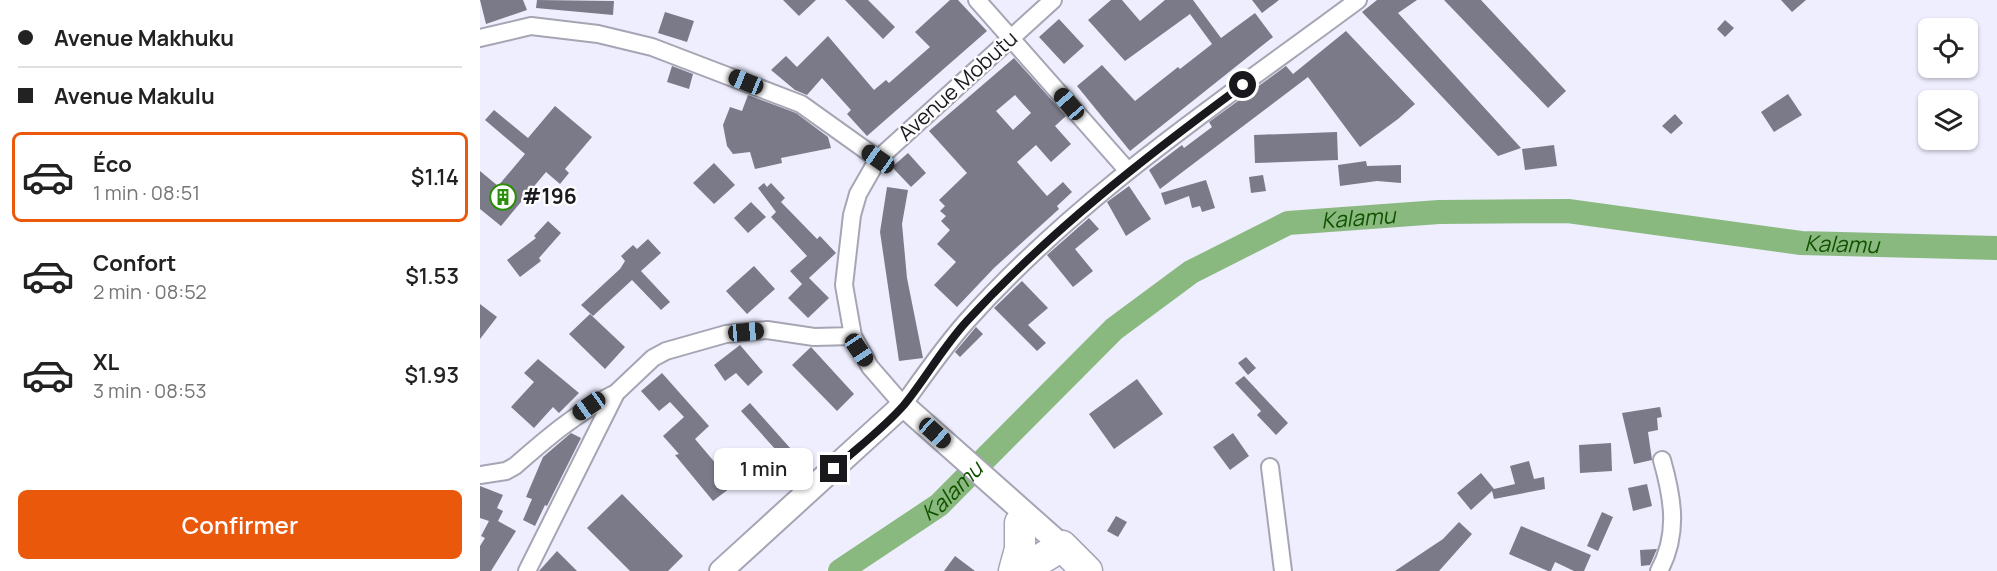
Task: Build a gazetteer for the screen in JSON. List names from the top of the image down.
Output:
{
  "streets": {
    "street": ["Avenue Mobutu"]
  },
  "water": ["Kalamu"],
  "places": {
    "building": ["#196"]
  },
  "page": {
    "banner": ["Avenue Makhuku", "Avenue Makulu"],
    "list": [
      {
        "name": "Éco",
        "note": "1 min · 08:51",
        "value": "$1.14"
      },
      {
        "name": "Confort",
        "note": "2 min · 08:52",
        "value": "$1.53"
      },
      {
        "name": "XL",
        "note": "3 min · 08:53",
        "value": "$1.93"
      }
    ],
    "bubble": "1 min",
    "buttons": "Confirmer"
  }
}
